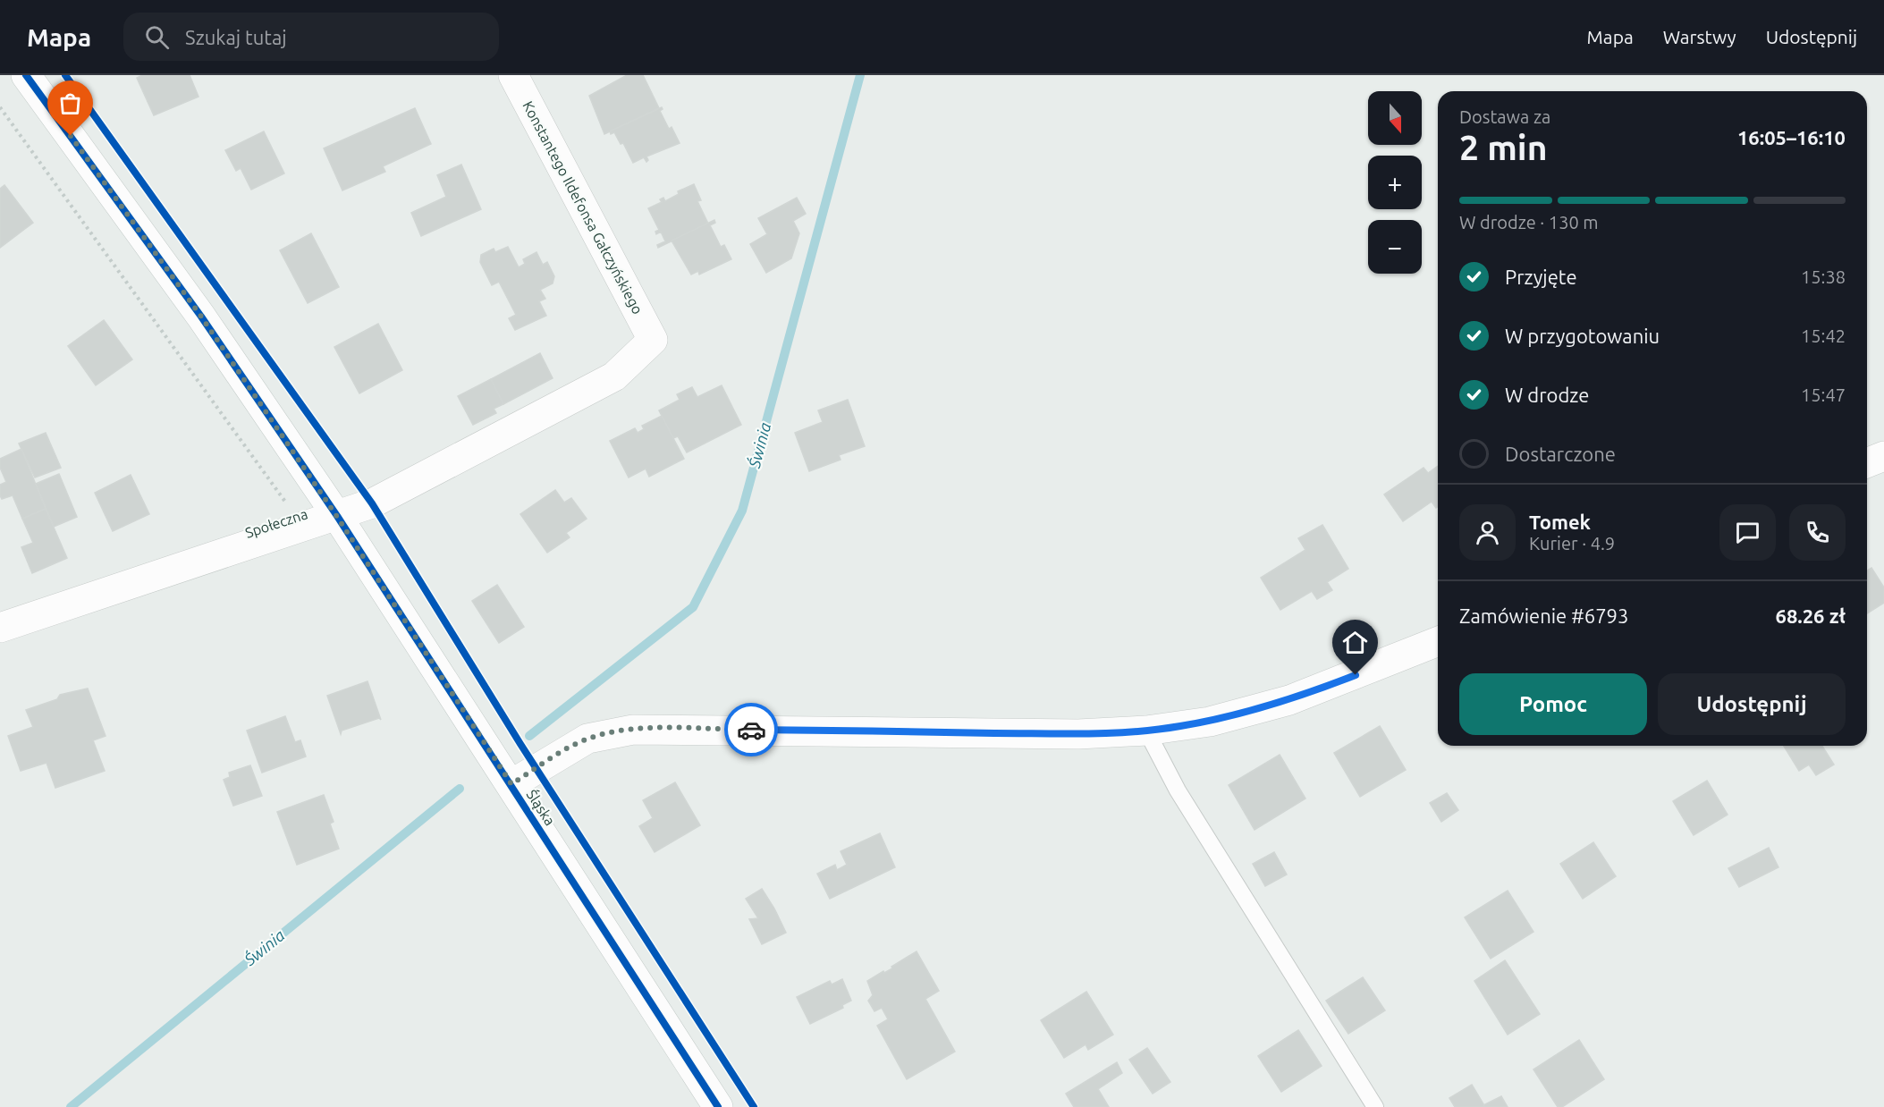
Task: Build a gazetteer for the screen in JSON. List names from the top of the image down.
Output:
{
  "streets": {
    "street": ["Konstantego Ildefonsa Gałczyńskiego", "Społeczna", "Śląska"]
  },
  "crossings": [
    ["Konstantego Ildefonsa Gałczyńskiego", "Społeczna"],
    ["Społeczna", "Śląska"]
  ],
  "water": ["Świnia"],
  "north": "bottom",
  "page": {
    "header": "Mapa",
    "search": "Szukaj tutaj",
    "nav": ["Mapa", "Warstwy", "Udostępnij"],
    "map_buttons": ["+", "−"],
    "heading": ["2 min", "Dostawa za", "16:05–16:10"],
    "panel": [
      "Tomek",
      "Kurier · 4.9",
      "Zamówienie #6793",
      "68.26 zł"
    ],
    "bar": "W drodze · 130 m",
    "list": [
      ["Przyjęte", "15:38"],
      ["W przygotowaniu", "15:42"],
      ["W drodze", "15:47"],
      "Dostarczone"
    ],
    "buttons": ["Pomoc", "Udostępnij"]
  }
}
